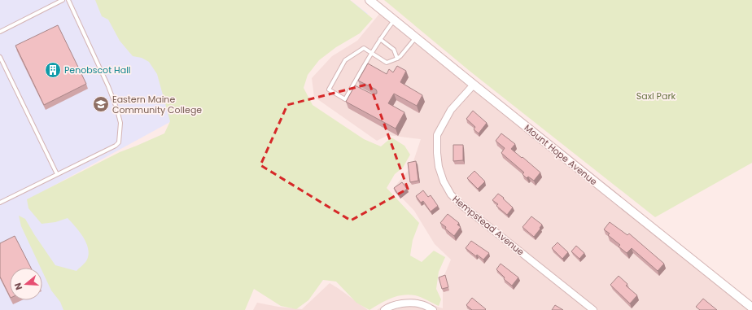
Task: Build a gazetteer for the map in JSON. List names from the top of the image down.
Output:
{
  "streets": {
    "street": ["Mount Hope Avenue", "Hempstead Avenue"]
  },
  "crossings": [
    ["Mount Hope Avenue", "Hempstead Avenue"]
  ],
  "parks": ["Saxl Park"],
  "places": {
    "building": ["Penobscot Hall"],
    "school or university": ["Eastern Maine Community College"]
  },
  "north": "left"
}
